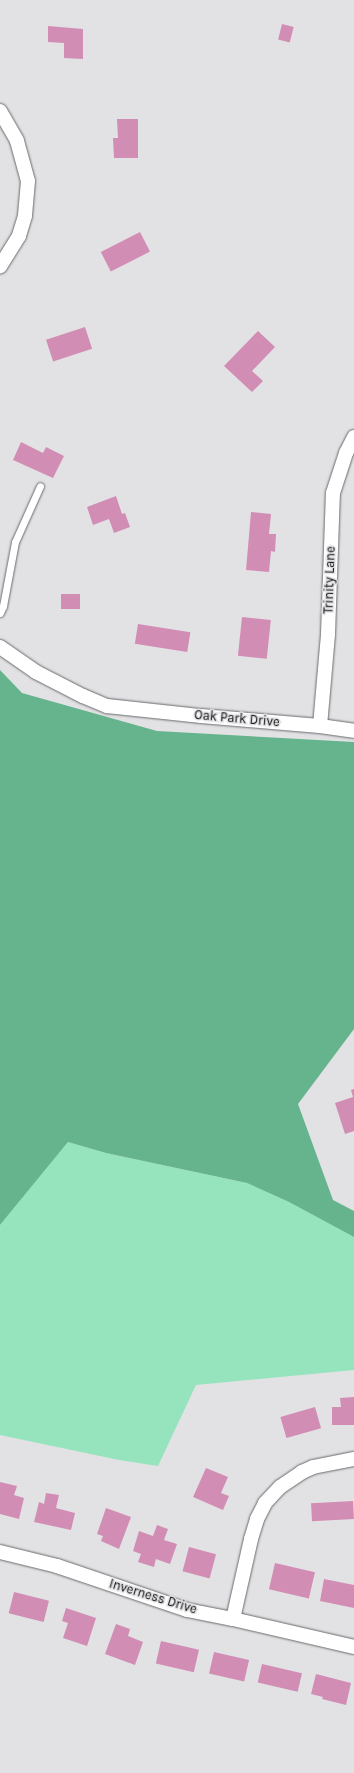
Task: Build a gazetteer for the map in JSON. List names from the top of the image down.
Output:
{
  "streets": {
    "street": ["Trinity Lane", "Oak Park Drive", "Inverness Drive"]
  },
  "crossings": [
    ["Trinity Lane", "Oak Park Drive"]
  ]
}
